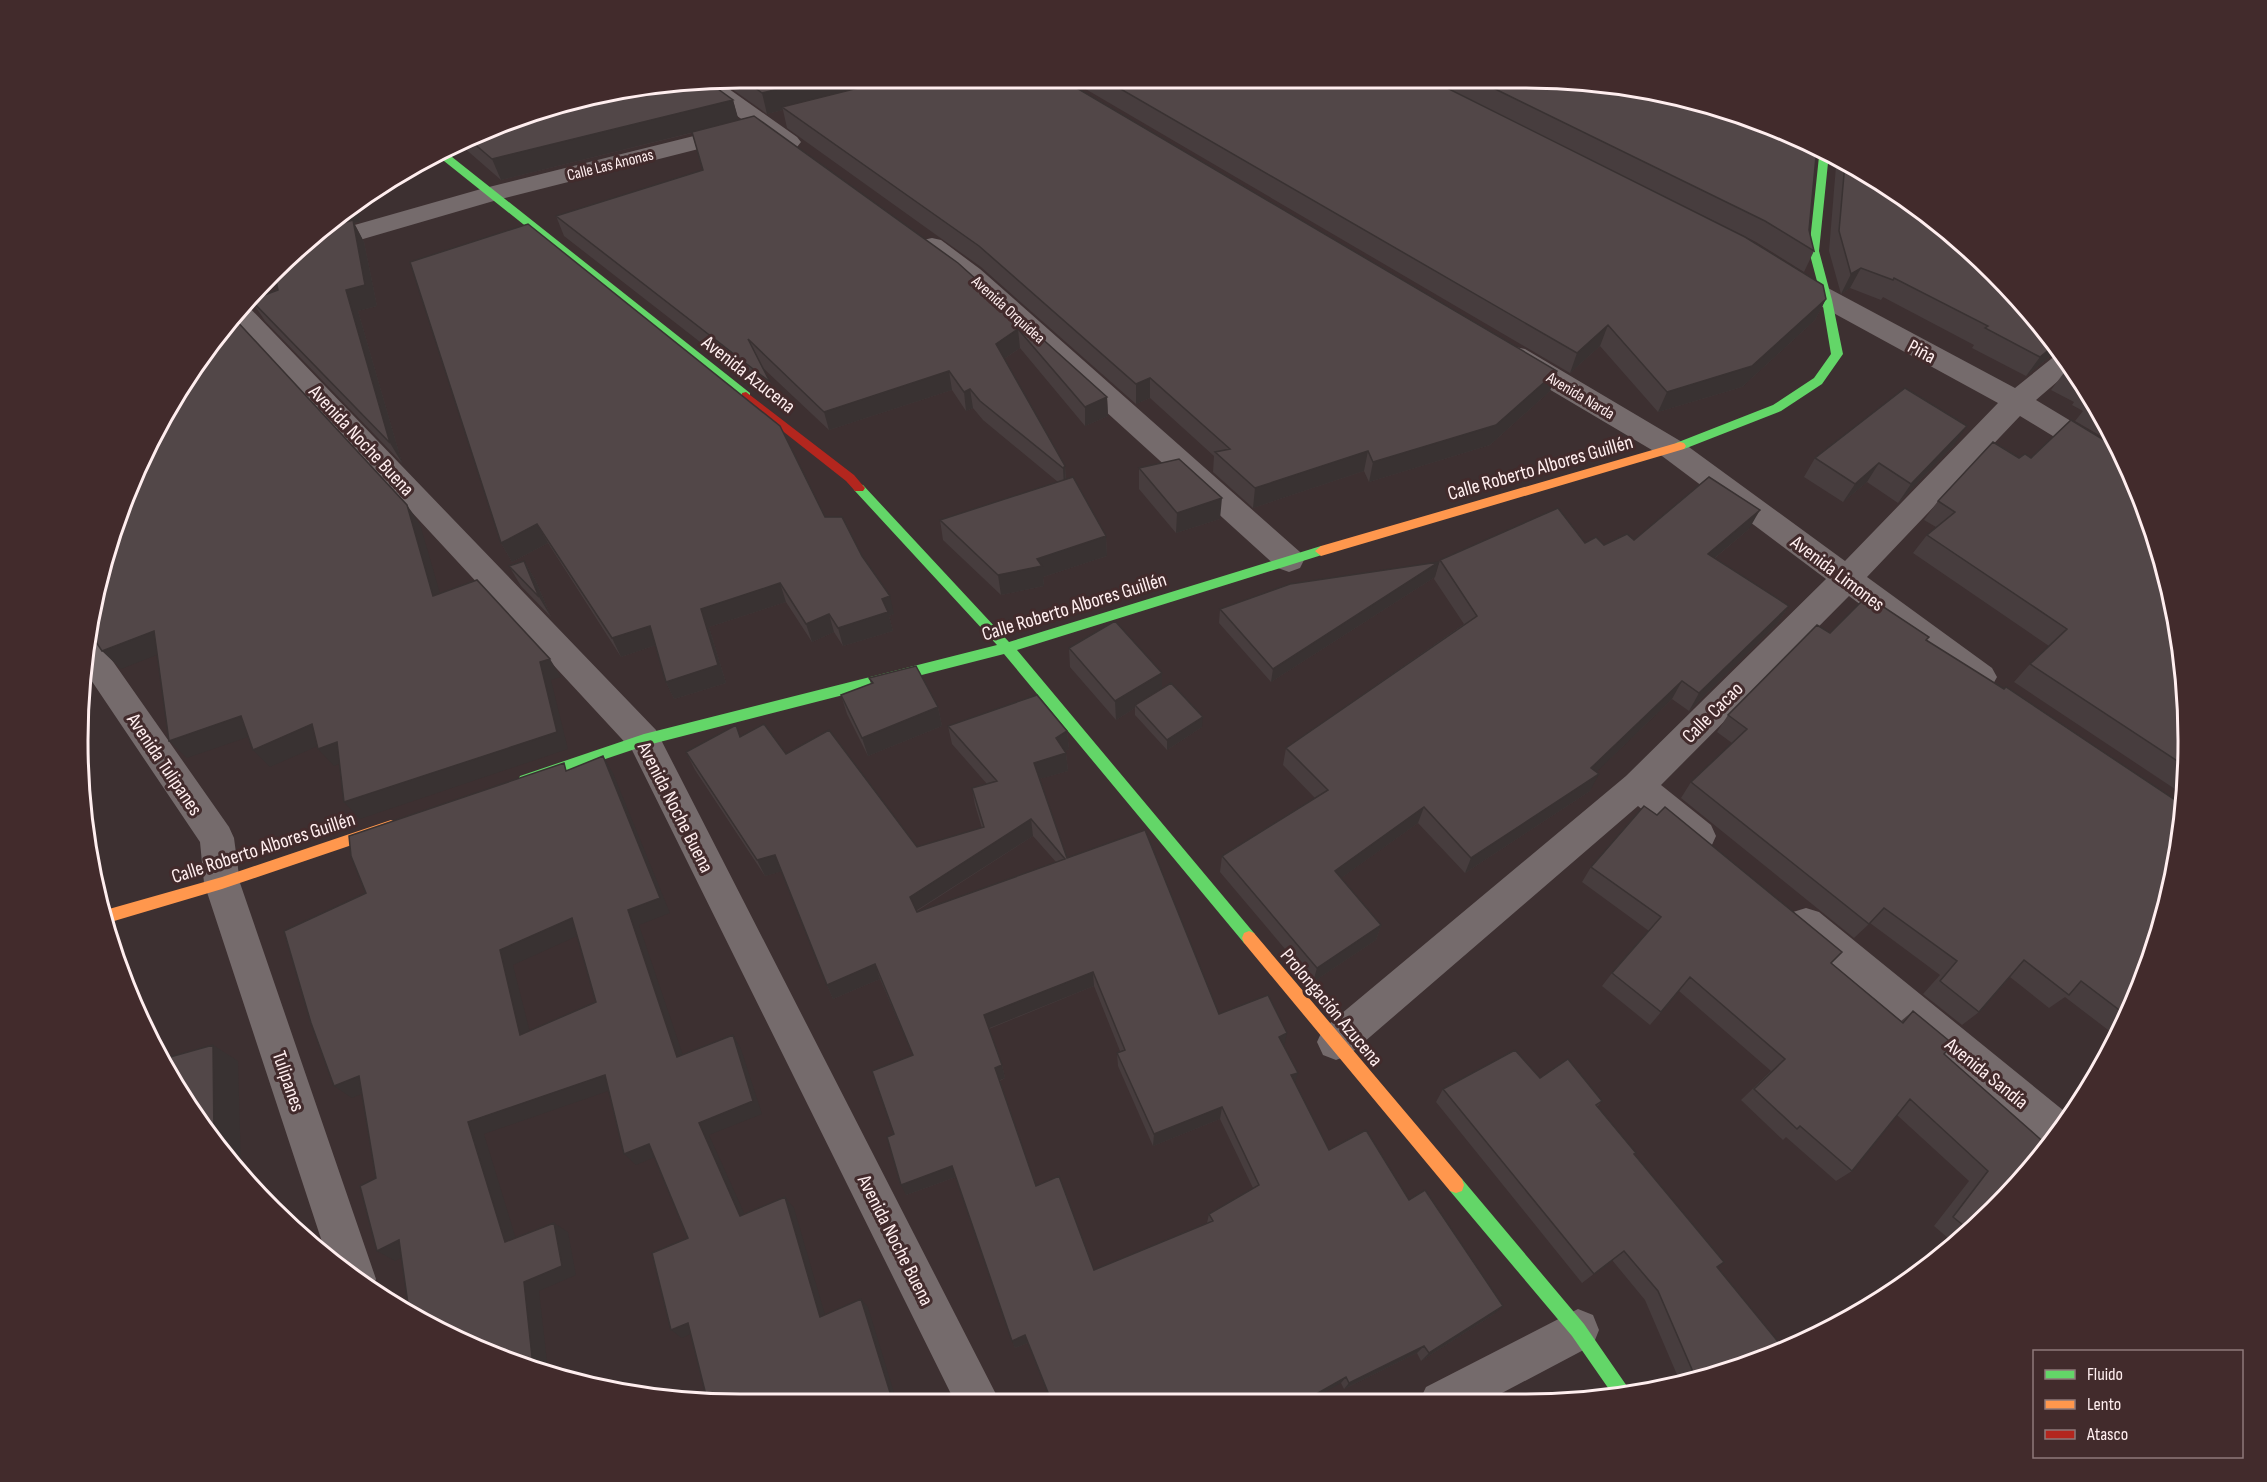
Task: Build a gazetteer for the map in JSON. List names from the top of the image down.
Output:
{
  "streets": {
    "street": [
      "Calle Las Anonas",
      "Avenida Orquídea",
      "Piña",
      "Avenida Azucena",
      "Avenida Narda",
      "Avenida Noche Buena",
      "Calle Roberto Albores Guillén",
      "Avenida Limones",
      "Calle Cacao",
      "Avenida Tulipanes",
      "Prolongación Azucena",
      "Avenida Sandía",
      "Tulipanes"
    ]
  },
  "crossings": [
    ["Calle Las Anonas", "Avenida Azucena"],
    ["Avenida Orquídea", "Calle Roberto Albores Guillén"],
    ["Piña", "Calle Roberto Albores Guillén"],
    ["Piña", "Calle Cacao"],
    ["Avenida Azucena", "Calle Roberto Albores Guillén"],
    ["Avenida Azucena", "Prolongación Azucena"],
    ["Avenida Narda", "Calle Roberto Albores Guillén"],
    ["Avenida Narda", "Avenida Limones"],
    ["Avenida Noche Buena", "Calle Roberto Albores Guillén"],
    ["Calle Roberto Albores Guillén", "Avenida Limones"],
    ["Calle Roberto Albores Guillén", "Avenida Tulipanes"],
    ["Calle Roberto Albores Guillén", "Prolongación Azucena"],
    ["Calle Roberto Albores Guillén", "Tulipanes"],
    ["Avenida Limones", "Calle Cacao"],
    ["Calle Cacao", "Prolongación Azucena"],
    ["Avenida Tulipanes", "Tulipanes"]
  ],
  "legend": ["Fluido", "Lento", "Atasco"]
}
